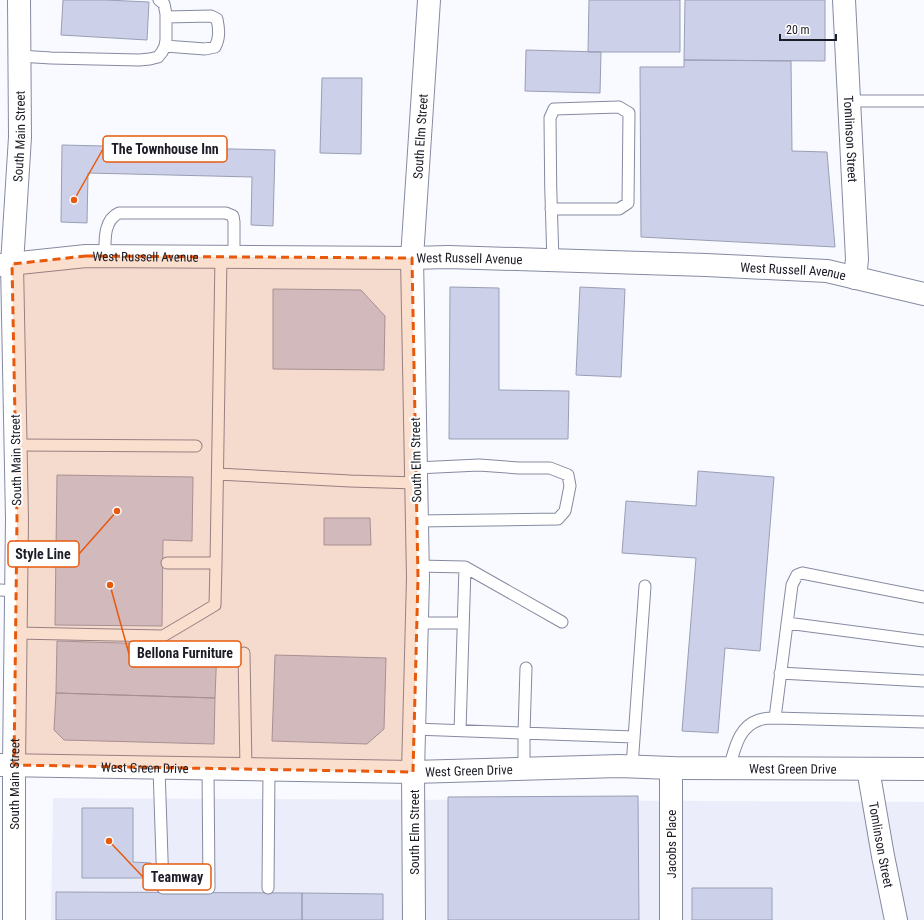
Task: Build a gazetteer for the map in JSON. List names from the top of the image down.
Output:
{
  "streets": {
    "main road": [
      "South Main Street",
      "South Elm Street",
      "Tomlinson Street",
      "West Russell Avenue",
      "West Green Drive",
      "Jacobs Place"
    ]
  },
  "crossings": [
    ["South Main Street", "West Russell Avenue"],
    ["South Main Street", "West Green Drive"],
    ["South Elm Street", "West Russell Avenue"],
    ["South Elm Street", "West Green Drive"],
    ["Tomlinson Street", "West Russell Avenue"],
    ["Tomlinson Street", "West Green Drive"],
    ["West Green Drive", "Jacobs Place"]
  ],
  "places": [
    "The Townhouse Inn",
    "Style Line",
    "Bellona Furniture",
    "Teamway"
  ],
  "scale_bar": "20 m"
}
